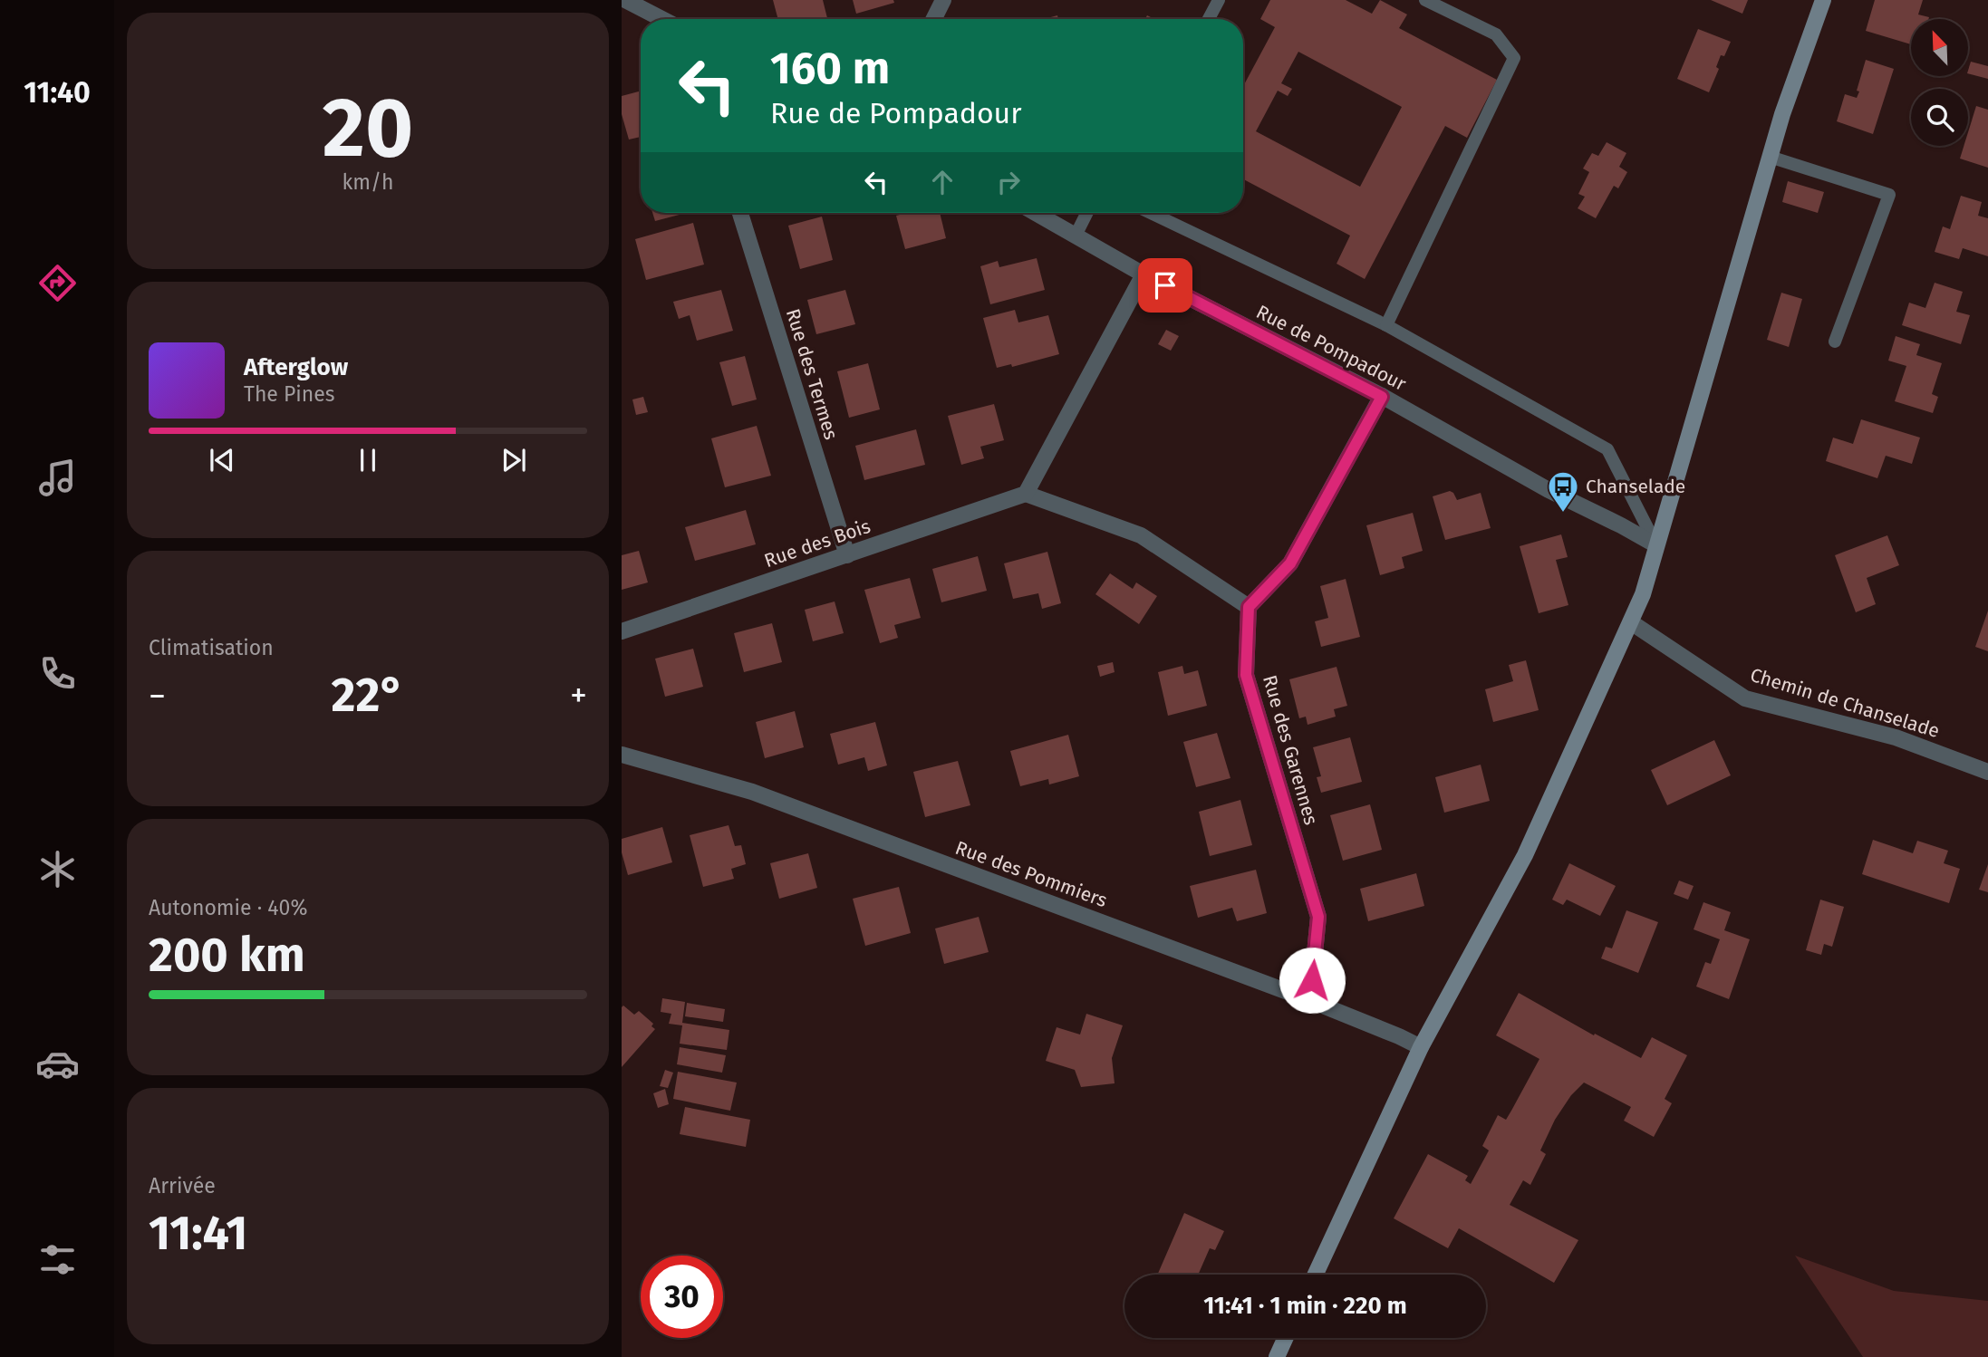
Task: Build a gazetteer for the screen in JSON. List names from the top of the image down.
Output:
{
  "streets": {
    "street": [
      "Rue de Pompadour",
      "Rue des Termes",
      "Rue des Bois",
      "Chemin de Chanselade",
      "Rue des Garennes",
      "Rue des Pommiers"
    ]
  },
  "crossings": [
    ["Rue des Termes", "Rue des Bois"],
    ["Rue des Garennes", "Rue des Pommiers"]
  ],
  "places": {
    "bus stop": ["Chanselade"]
  },
  "north": "top left",
  "page": {
    "tabs": "11:40",
    "tile": [
      ["20", "km/h"],
      "Climatisation",
      ["Autonomie · 40%", "200 km"],
      ["Arrivée", "11:41"]
    ],
    "turn": ["160 m", "Rue de Pompadour"],
    "song": ["Afterglow", "The Pines"],
    "heat": ["−", "22°", "+"],
    "limit": "30",
    "trip": "11:41 · 1 min · 220 m"
  }
}
